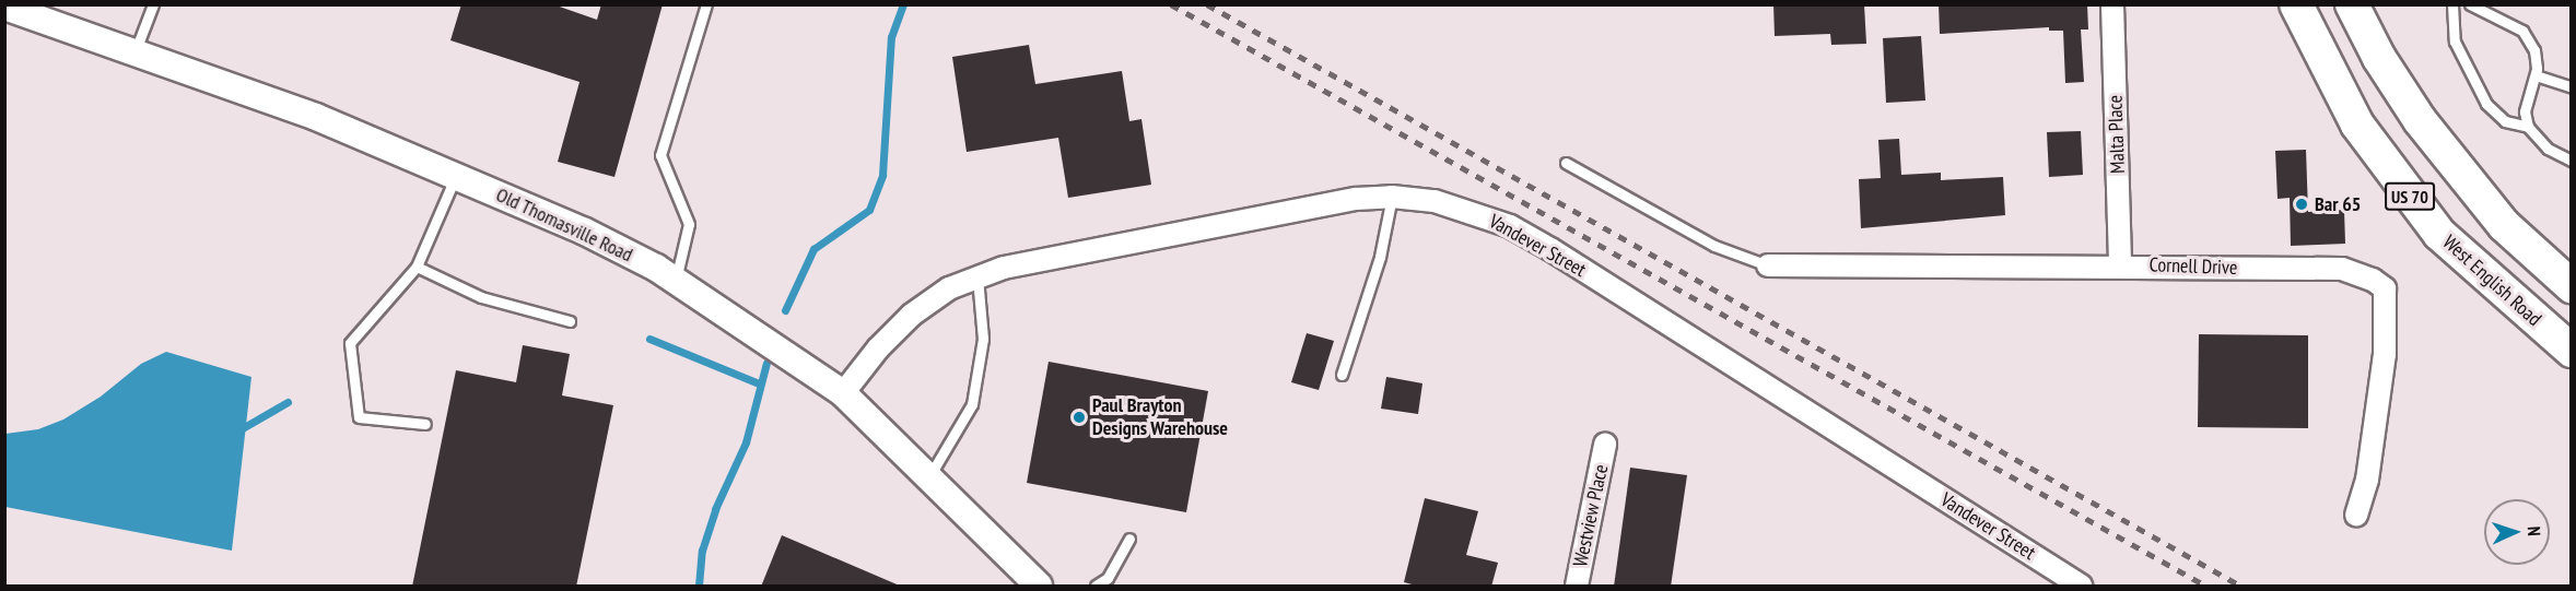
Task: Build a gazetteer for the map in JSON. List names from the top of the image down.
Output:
{
  "streets": {
    "main road": ["US 70", "West English Road"],
    "street": [
      "Malta Place",
      "Old Thomasville Road",
      "Vandever Street",
      "Cornell Drive",
      "Westview Place"
    ]
  },
  "crossings": [
    ["Malta Place", "Cornell Drive"],
    ["Old Thomasville Road", "Vandever Street"]
  ],
  "places": ["Bar 65", "Paul Brayton Designs Warehouse"],
  "north": "right"
}
